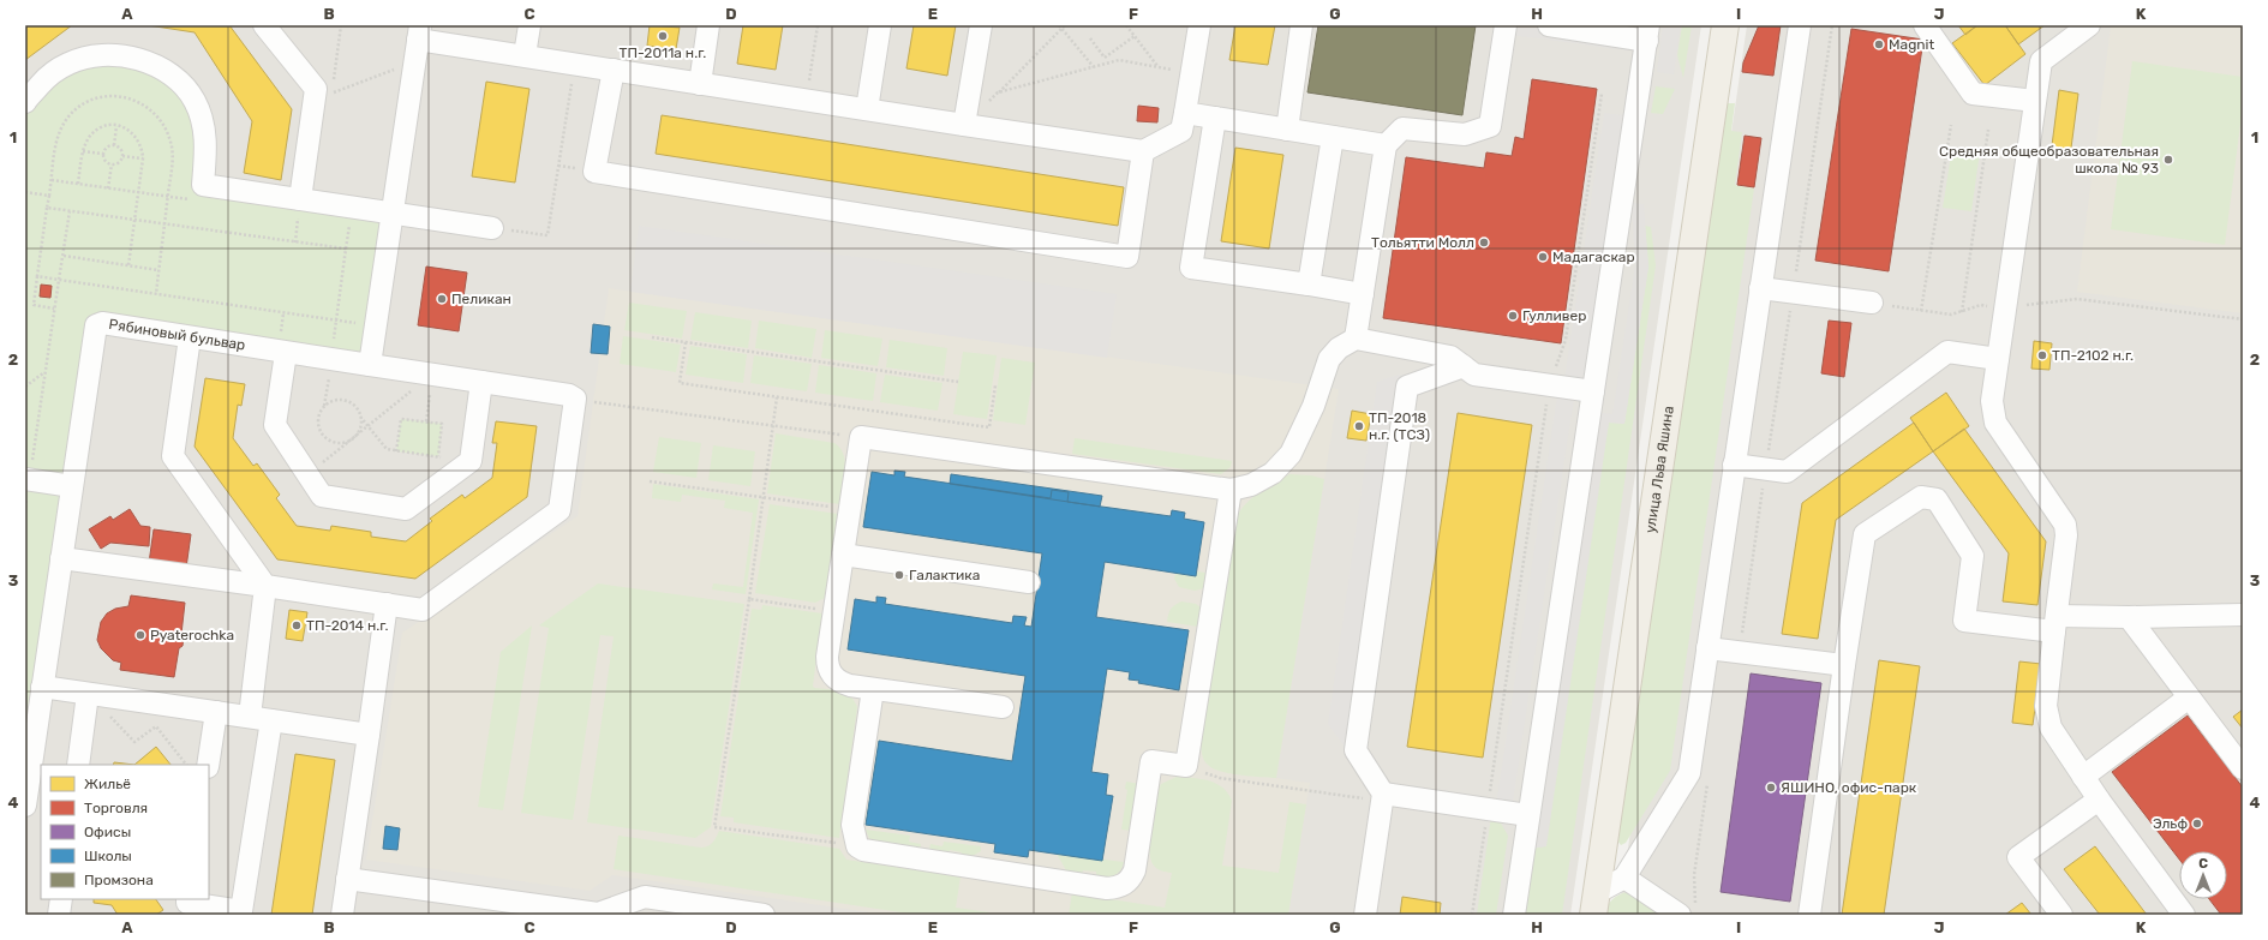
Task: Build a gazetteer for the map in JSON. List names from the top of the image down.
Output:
{
  "streets": {
    "main road": ["улица Льва Яшина"],
    "street": ["Рябиновый бульвар"]
  },
  "places": [
    "ТП-2011а н.г.",
    "Magnit",
    "Средняя общеобразовательная школа № 93",
    "Тольятти Молл",
    "Мадагаскар",
    "Пеликан",
    "Гулливер",
    "ТП-2102 н.г.",
    "ТП-2018 н.г. (ТСЗ)",
    "Галактика",
    "ТП-2014 н.г.",
    "Pyaterochka",
    "ЯШИНО, офис-парк",
    "Эльф"
  ],
  "legend": [
    "Жильё",
    "Торговля",
    "Офисы",
    "Школы",
    "Промзона"
  ],
  "north": "top",
  "grid": {
    "columns": [
      "A",
      "B",
      "C",
      "D",
      "E",
      "F",
      "G",
      "H",
      "I",
      "J",
      "K"
    ],
    "rows": [
      "1",
      "2",
      "3",
      "4"
    ]
  }
}
